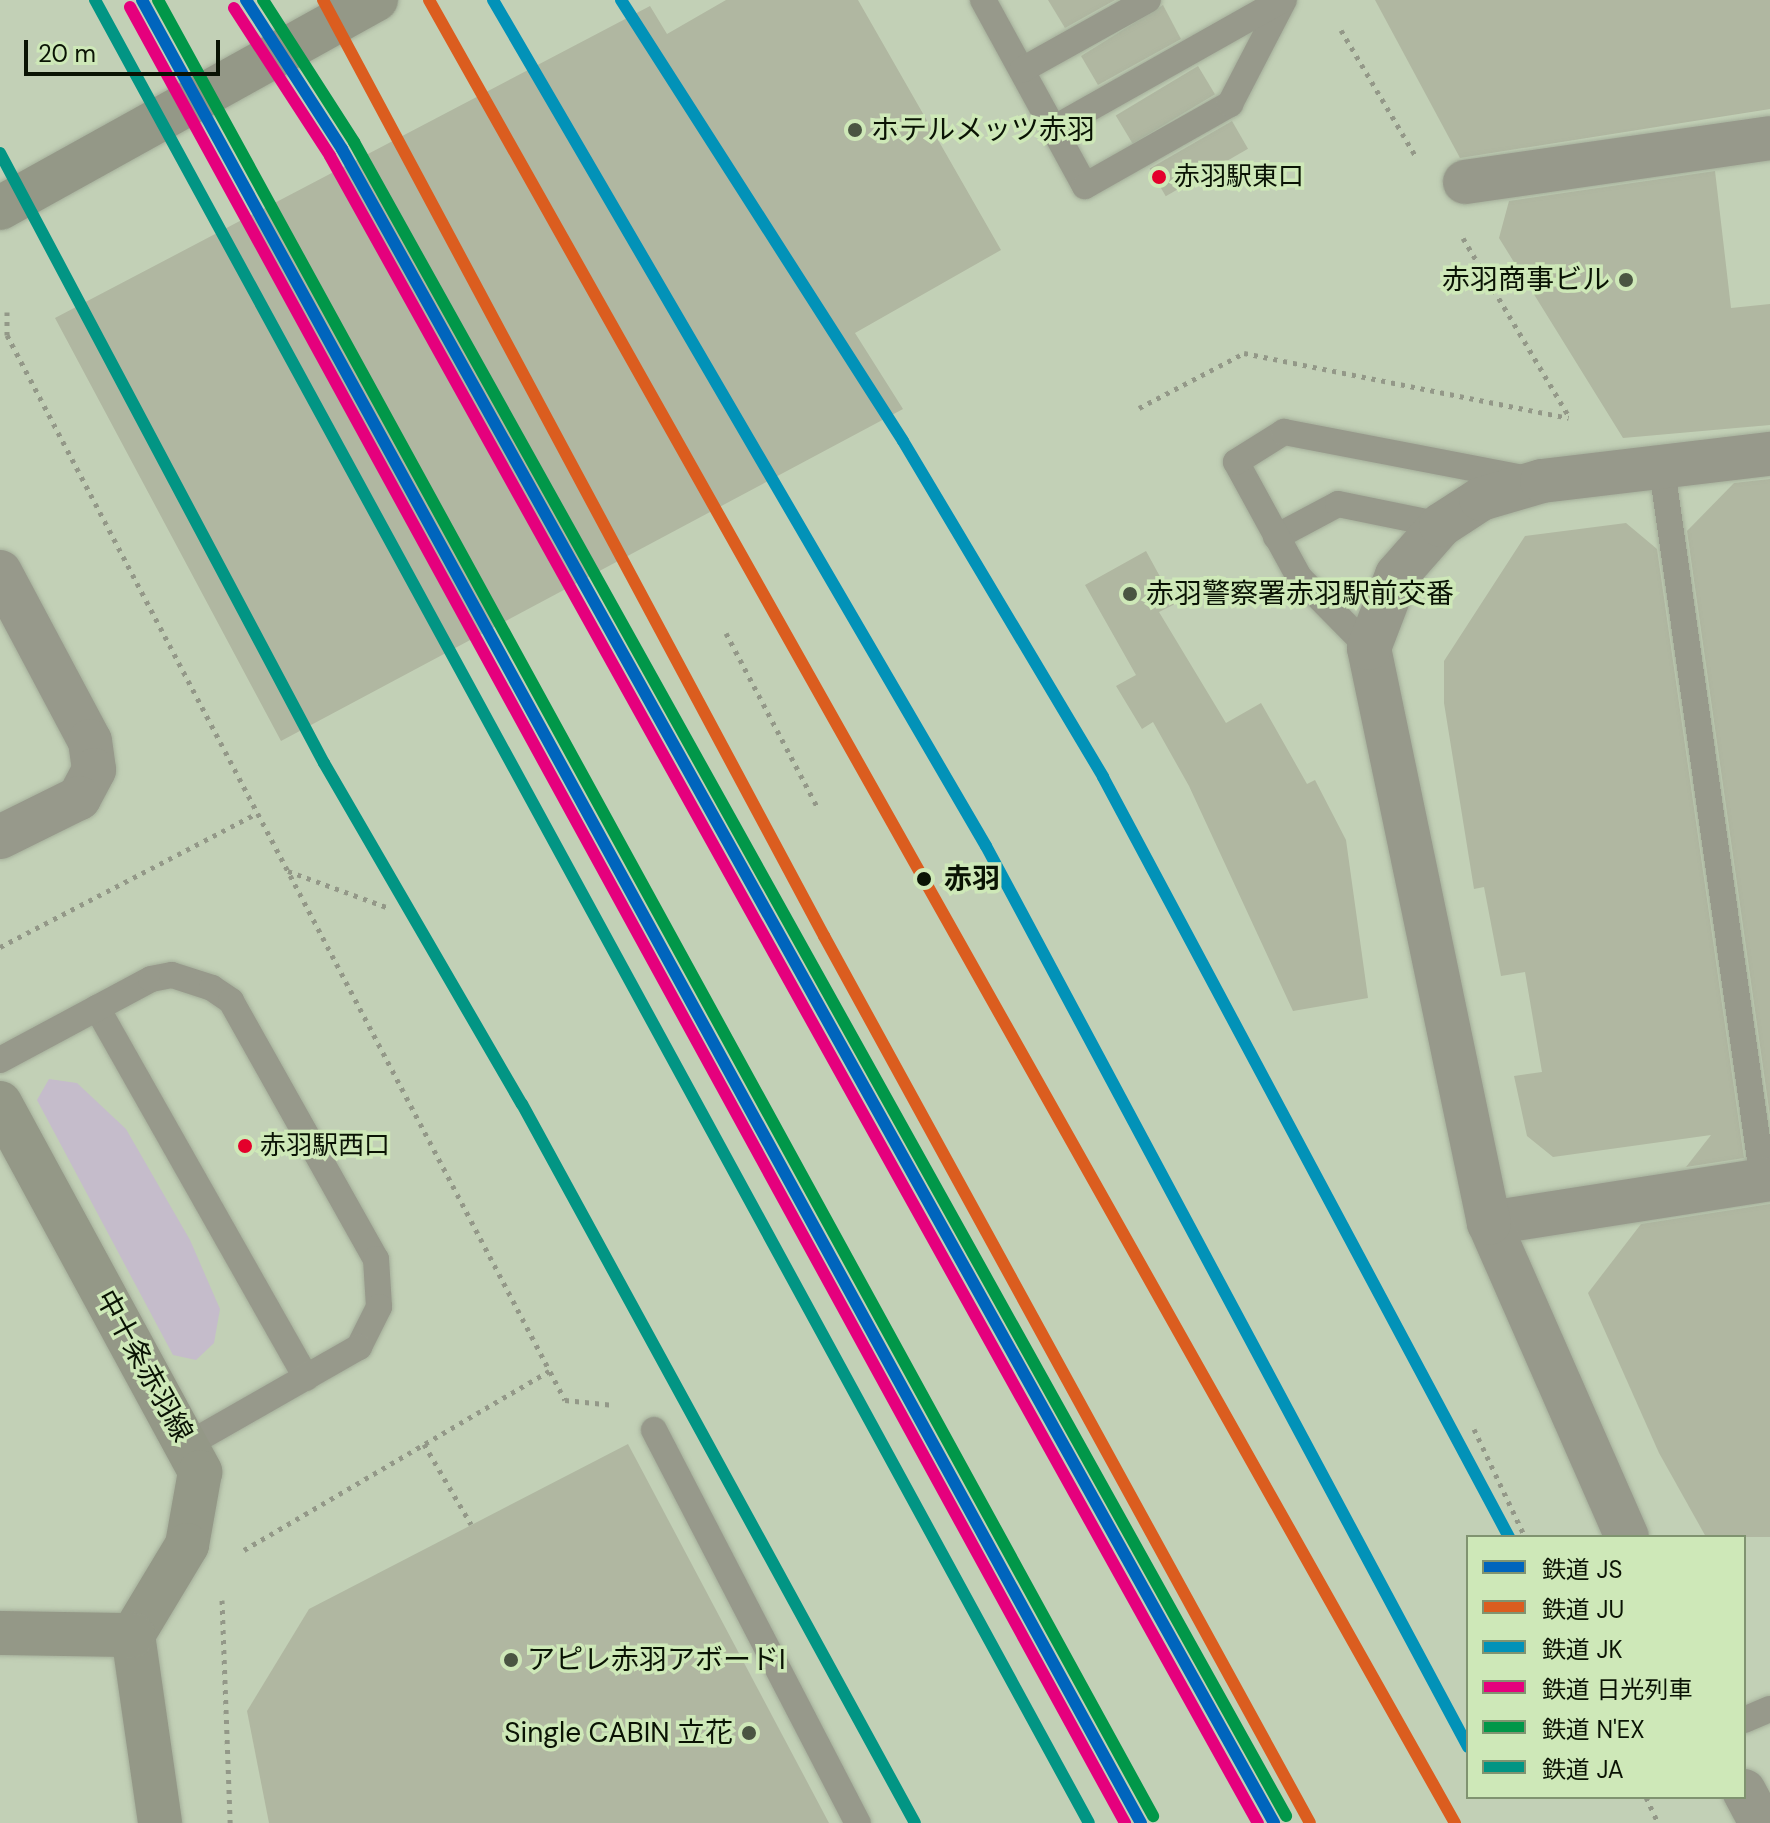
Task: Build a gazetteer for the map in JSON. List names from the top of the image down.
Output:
{
  "streets": {
    "main road": ["中十条赤羽線"]
  },
  "places": [
    "ホテルメッツ赤羽",
    "赤羽駅東口",
    "赤羽商事ビル",
    "赤羽警察署赤羽駅前交番",
    "赤羽",
    "赤羽駅西口",
    "アピレ赤羽アボードI",
    "Single CABIN 立花"
  ],
  "lines": [
    "rail line JS",
    "rail line JU",
    "rail line JK",
    "rail line N'EX",
    "rail line JA",
    "rail line 日光列車"
  ],
  "legend": [
    "鉄道 JS",
    "鉄道 JU",
    "鉄道 JK",
    "鉄道 日光列車",
    "鉄道 N'EX",
    "鉄道 JA"
  ],
  "scale_bar": "20 m"
}
